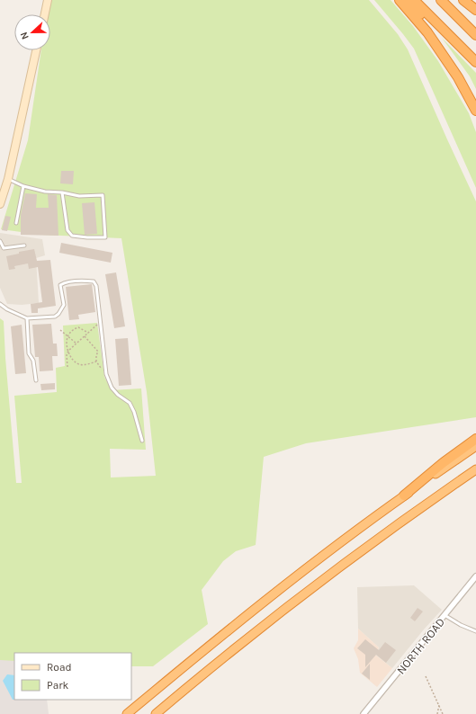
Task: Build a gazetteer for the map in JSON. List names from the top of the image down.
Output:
{
  "streets": {
    "street": ["NORTH ROAD"]
  },
  "legend": ["Road", "Park"],
  "north": "left"
}
